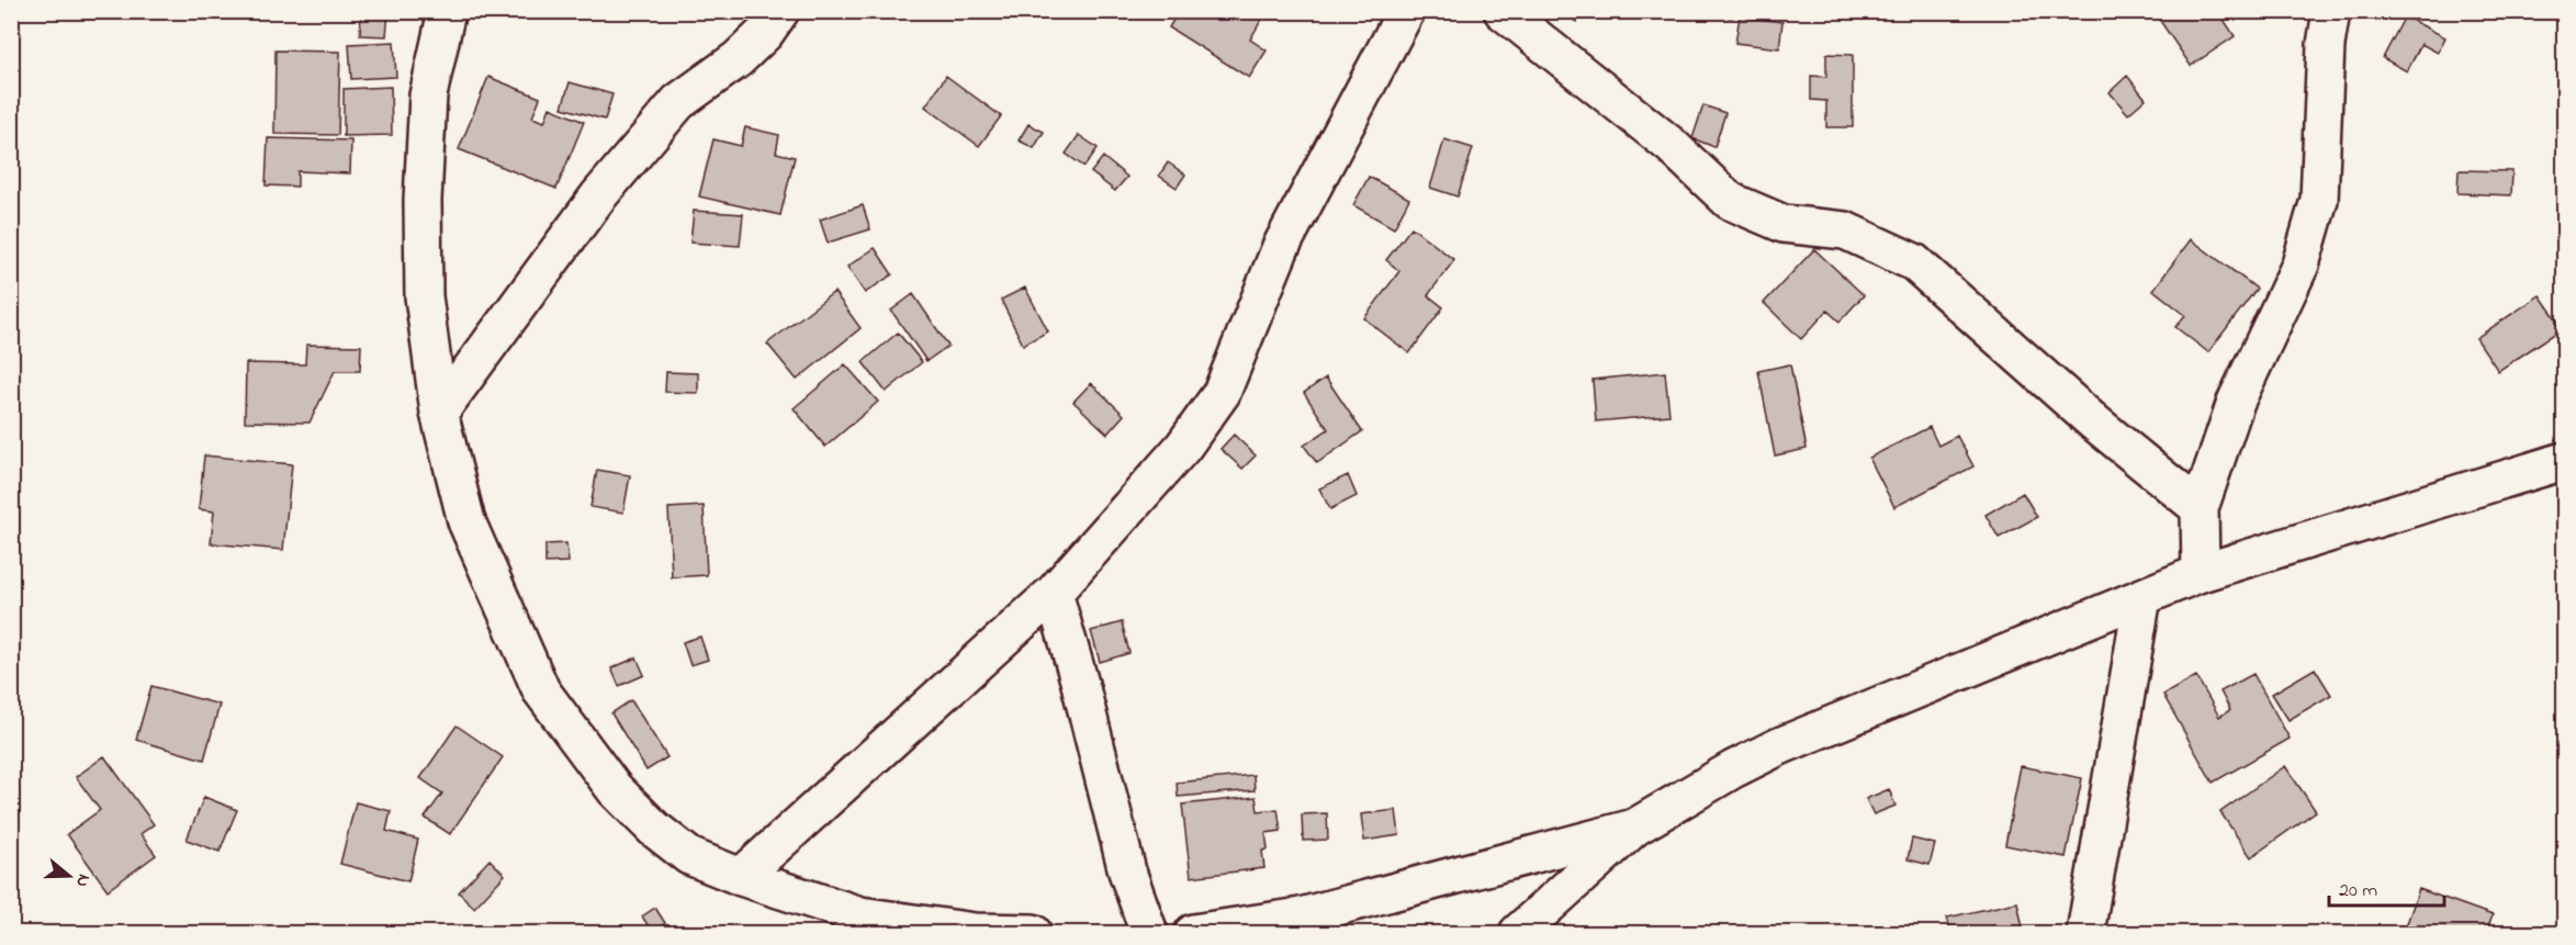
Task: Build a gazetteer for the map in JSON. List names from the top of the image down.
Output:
{
  "scale_bar": "20 m",
  "north": "right"
}
